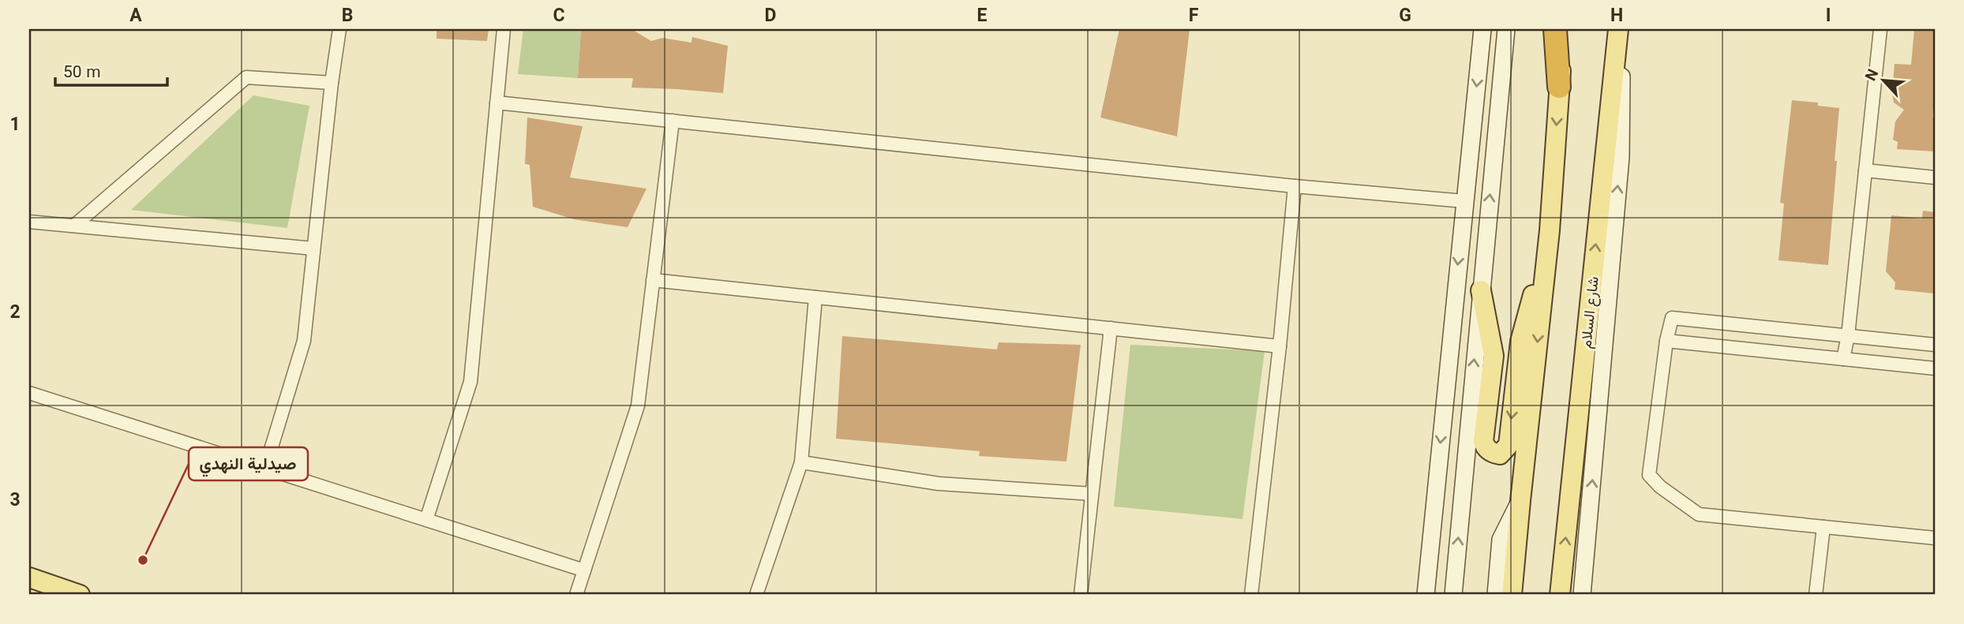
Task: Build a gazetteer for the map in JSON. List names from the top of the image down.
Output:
{
  "streets": {
    "main road": ["شارع السلام"]
  },
  "places": ["صيدلية النهدي"],
  "scale_bar": "50 m",
  "north": "top left",
  "grid": {
    "columns": [
      "A",
      "B",
      "C",
      "D",
      "E",
      "F",
      "G",
      "H",
      "I"
    ],
    "rows": ["1", "2", "3"]
  }
}
